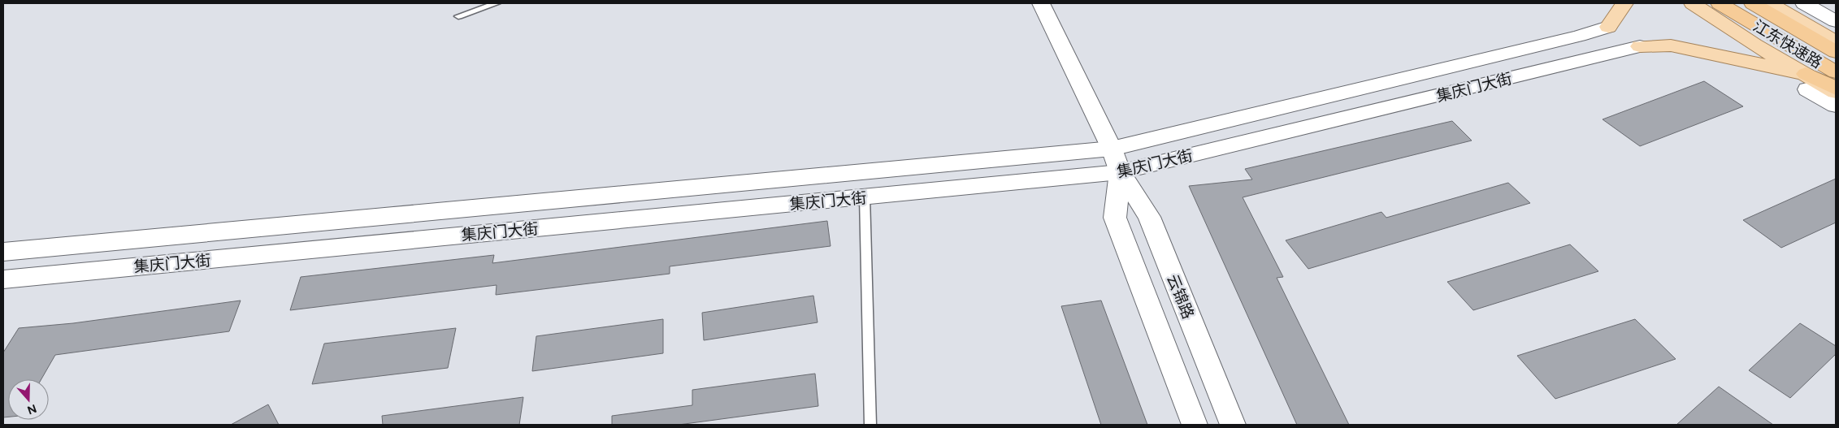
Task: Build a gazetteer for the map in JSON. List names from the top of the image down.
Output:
{
  "streets": {
    "highway": ["江东快速路"],
    "main road": ["集庆门大街", "云锦路"]
  },
  "crossings": [
    ["集庆门大街", "云锦路"]
  ],
  "north": "bottom"
}
